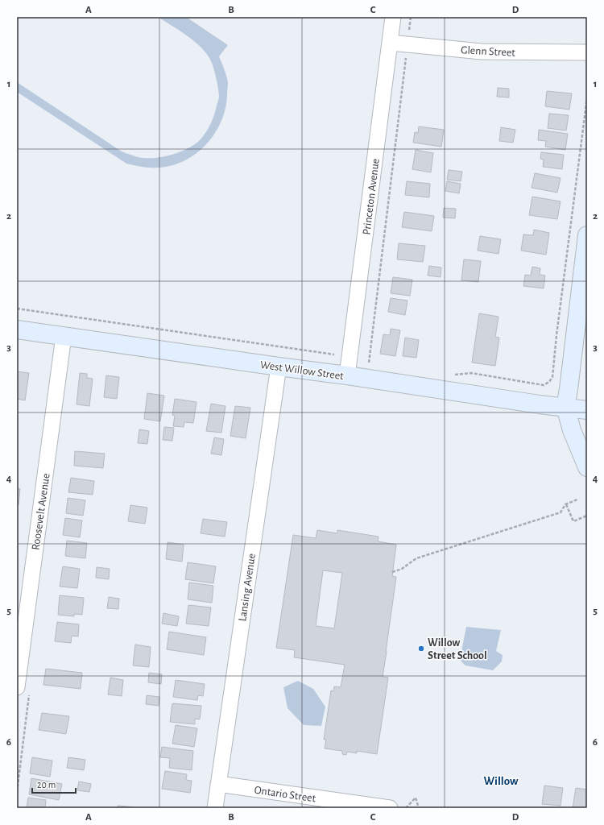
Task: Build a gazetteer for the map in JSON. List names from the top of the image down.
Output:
{
  "streets": {
    "street": [
      "Glenn Street",
      "Princeton Avenue",
      "West Willow Street",
      "Roosevelt Avenue",
      "Lansing Avenue",
      "Ontario Street"
    ]
  },
  "crossings": [
    ["Glenn Street", "Princeton Avenue"],
    ["Princeton Avenue", "West Willow Street"],
    ["West Willow Street", "Roosevelt Avenue"],
    ["West Willow Street", "Lansing Avenue"],
    ["Lansing Avenue", "Ontario Street"]
  ],
  "districts": ["Willow"],
  "places": ["Willow Street School"],
  "scale_bar": "20 m",
  "grid": {
    "columns": [
      "A",
      "B",
      "C",
      "D"
    ],
    "rows": [
      "1",
      "2",
      "3",
      "4",
      "5",
      "6"
    ]
  }
}
